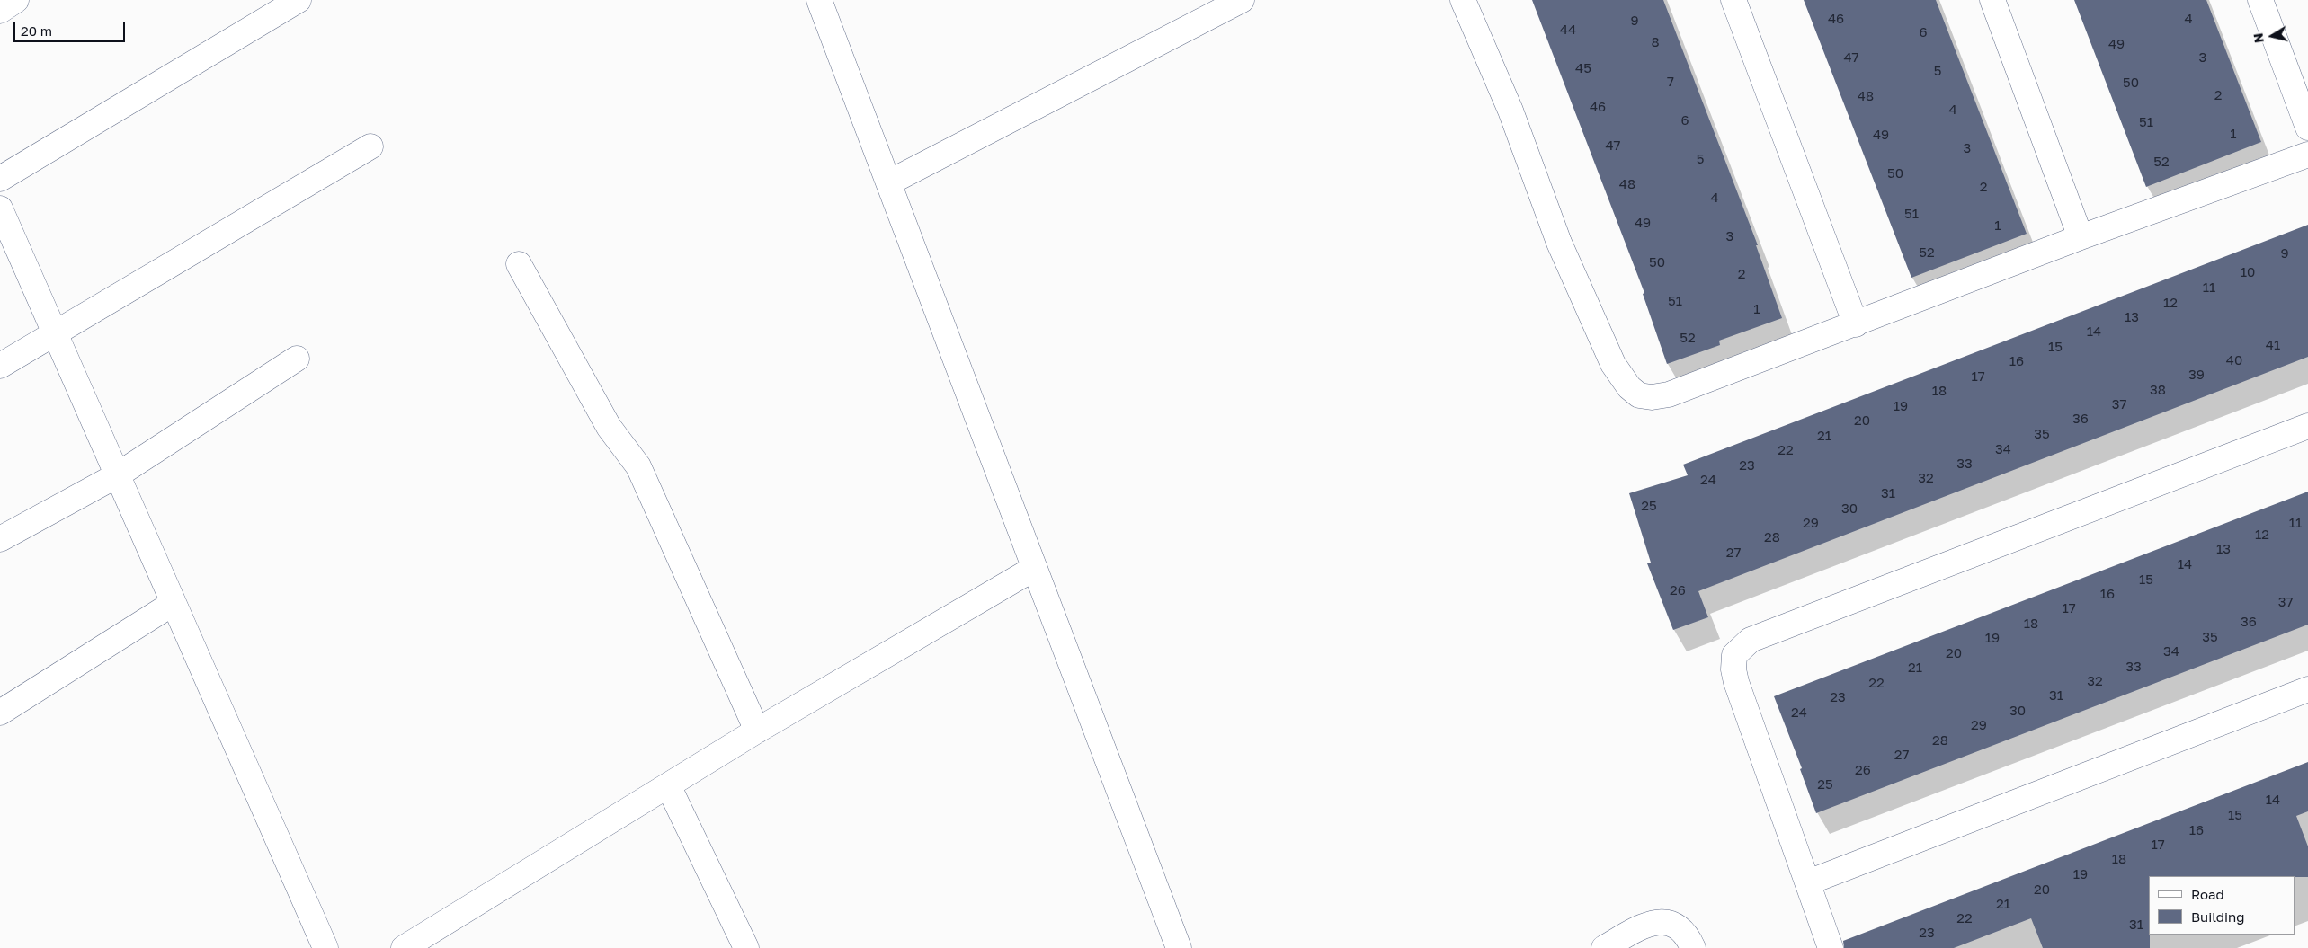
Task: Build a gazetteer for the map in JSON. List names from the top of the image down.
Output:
{
  "house_numbers": [
    "46",
    "4",
    "9",
    "44",
    "6",
    "8",
    "49",
    "47",
    "3",
    "45",
    "5",
    "7",
    "50",
    "2",
    "48",
    "46",
    "4",
    "6",
    "51",
    "1",
    "49",
    "47",
    "3",
    "5",
    "52",
    "50",
    "48",
    "2",
    "4",
    "51",
    "49",
    "1",
    "3",
    "52",
    "9",
    "50",
    "10",
    "2",
    "11",
    "51",
    "12",
    "1",
    "13",
    "14",
    "52",
    "41",
    "15",
    "40",
    "16",
    "39",
    "17",
    "38",
    "18",
    "37",
    "19",
    "36",
    "20",
    "35",
    "21",
    "34",
    "22",
    "33",
    "23",
    "32",
    "24",
    "31",
    "25",
    "30",
    "29",
    "11",
    "12",
    "28",
    "13",
    "27",
    "14",
    "15",
    "26",
    "16",
    "37",
    "17",
    "36",
    "18",
    "35",
    "19",
    "34",
    "20",
    "33",
    "21",
    "32",
    "22",
    "31",
    "23",
    "30",
    "24",
    "29",
    "28",
    "27",
    "26",
    "25",
    "14",
    "15",
    "16",
    "17",
    "18",
    "19",
    "20",
    "21",
    "22",
    "31",
    "23"
  ],
  "legend": ["Road", "Building"],
  "scale_bar": "20 m",
  "north": "left"
}
